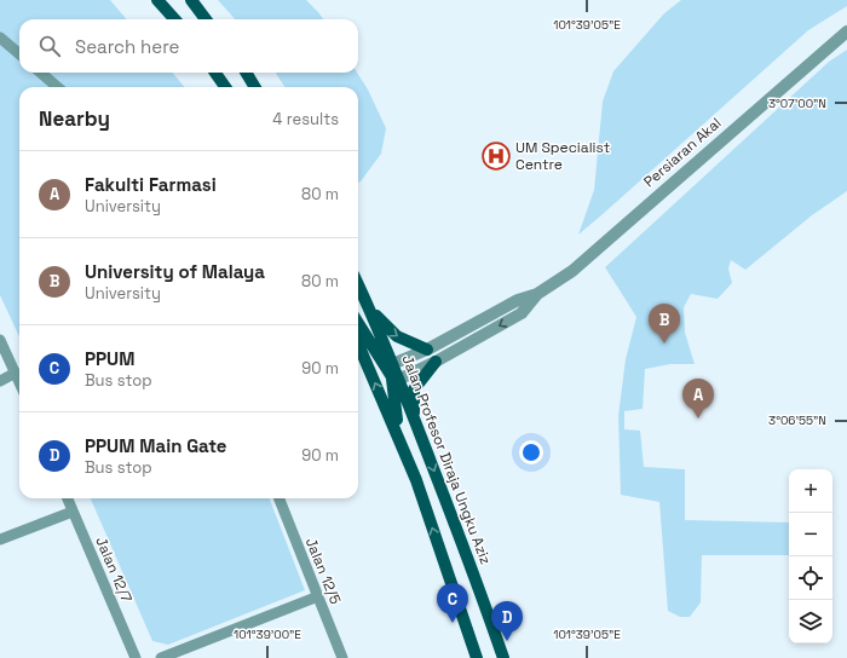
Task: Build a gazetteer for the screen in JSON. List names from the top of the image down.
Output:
{
  "streets": {
    "main road": ["Jalan Profesor Diraja Ungku Aziz"],
    "street": ["Persiaran Akal", "Jalan 12/7", "Jalan 12/5"]
  },
  "crossings": [
    ["Persiaran Akal", "Jalan Profesor Diraja Ungku Aziz"]
  ],
  "places": {
    "hospital": ["UM Specialist Centre"]
  },
  "page": {
    "search": "Search here",
    "heading": ["Nearby", "4 results"],
    "list": [
      {
        "mark": "A",
        "name": "Fakulti Farmasi",
        "note": "University",
        "value": "80 m"
      },
      {
        "mark": "B",
        "name": "University of Malaya",
        "note": "University",
        "value": "80 m"
      },
      {
        "mark": "C",
        "name": "PPUM",
        "note": "Bus stop",
        "value": "90 m"
      },
      {
        "mark": "D",
        "name": "PPUM Main Gate",
        "note": "Bus stop",
        "value": "90 m"
      }
    ],
    "pins": [
      "B",
      "A",
      "C",
      "D"
    ],
    "map_buttons": ["+", "−"]
  },
  "coordinates": [
    "101°39'05\"E",
    "3°07'00\"N",
    "3°06'55\"N",
    "101°39'00\"E"
  ]
}
